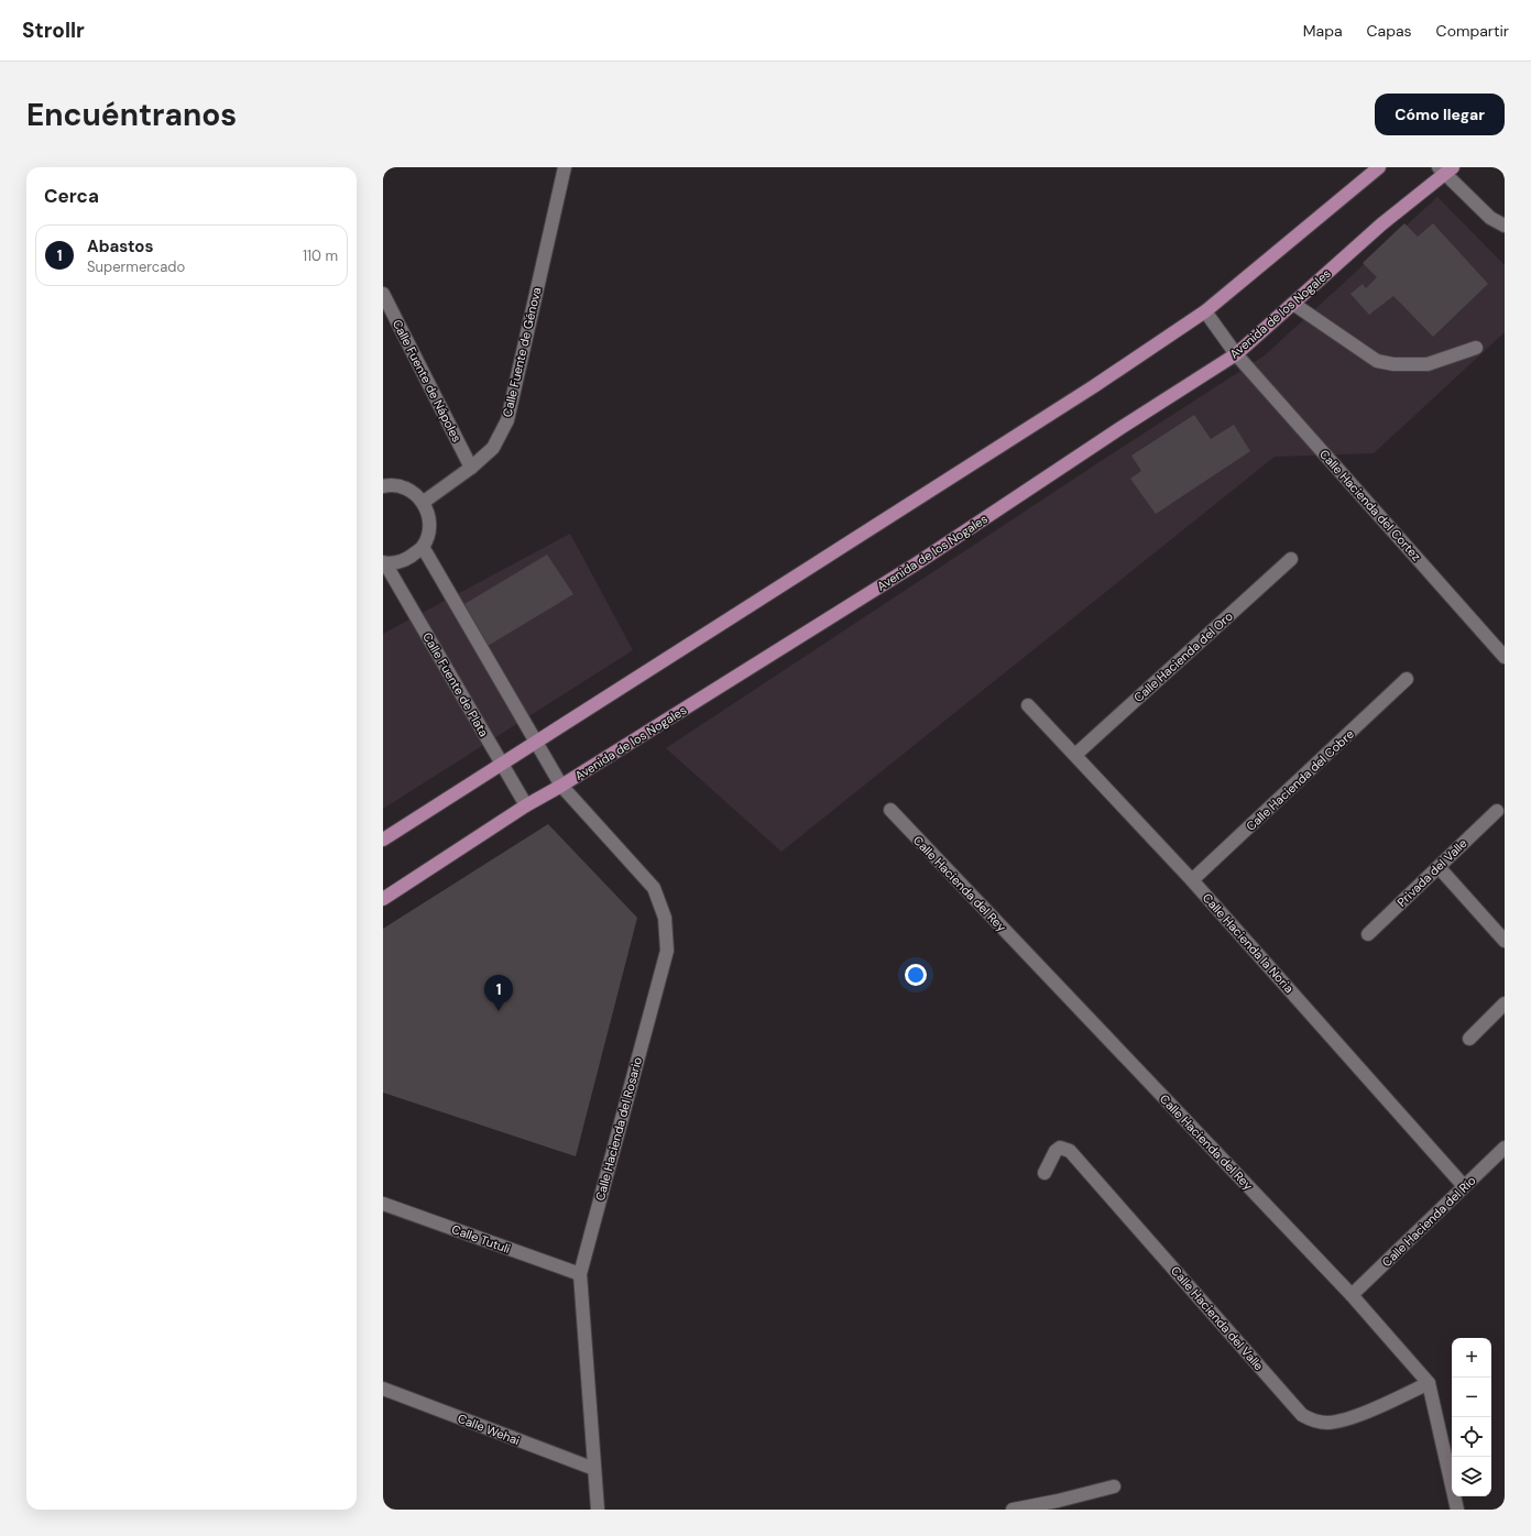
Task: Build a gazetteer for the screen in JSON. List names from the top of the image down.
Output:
{
  "streets": {
    "main road": ["Avenida de los Nogales"],
    "street": [
      "Calle Fuente de Génova",
      "Calle Fuente de Nápoles",
      "Calle Hacienda del Cortez",
      "Calle Hacienda del Oro",
      "Calle Fuente de Plata",
      "Calle Hacienda del Cobre",
      "Privada del Valle",
      "Calle Hacienda del Rey",
      "Calle Hacienda la Noria",
      "Calle Hacienda del Rosario",
      "Calle Hacienda del Río",
      "Calle Tutuli",
      "Calle Hacienda del Valle",
      "Calle Wehai"
    ]
  },
  "crossings": [
    ["Avenida de los Nogales", "Calle Hacienda del Cortez"],
    ["Avenida de los Nogales", "Calle Fuente de Plata"],
    ["Avenida de los Nogales", "Calle Hacienda del Rosario"],
    ["Calle Fuente de Génova", "Calle Fuente de Nápoles"],
    ["Calle Hacienda del Oro", "Calle Hacienda la Noria"],
    ["Calle Hacienda del Cobre", "Calle Hacienda la Noria"],
    ["Calle Hacienda del Rey", "Calle Hacienda del Río"],
    ["Calle Hacienda del Rey", "Calle Hacienda del Valle"],
    ["Calle Hacienda la Noria", "Calle Hacienda del Río"],
    ["Calle Hacienda del Rosario", "Calle Tutuli"],
    ["Calle Hacienda del Rosario", "Calle Wehai"]
  ],
  "page": {
    "header": "Strollr",
    "nav": ["Mapa", "Capas", "Compartir"],
    "buttons": "Cómo llegar",
    "title": "Encuéntranos",
    "heading": "Cerca",
    "list": [
      {
        "mark": "1",
        "name": "Abastos",
        "note": "Supermercado",
        "value": "110 m"
      }
    ],
    "pins": "1",
    "map_buttons": ["+", "−"]
  }
}
